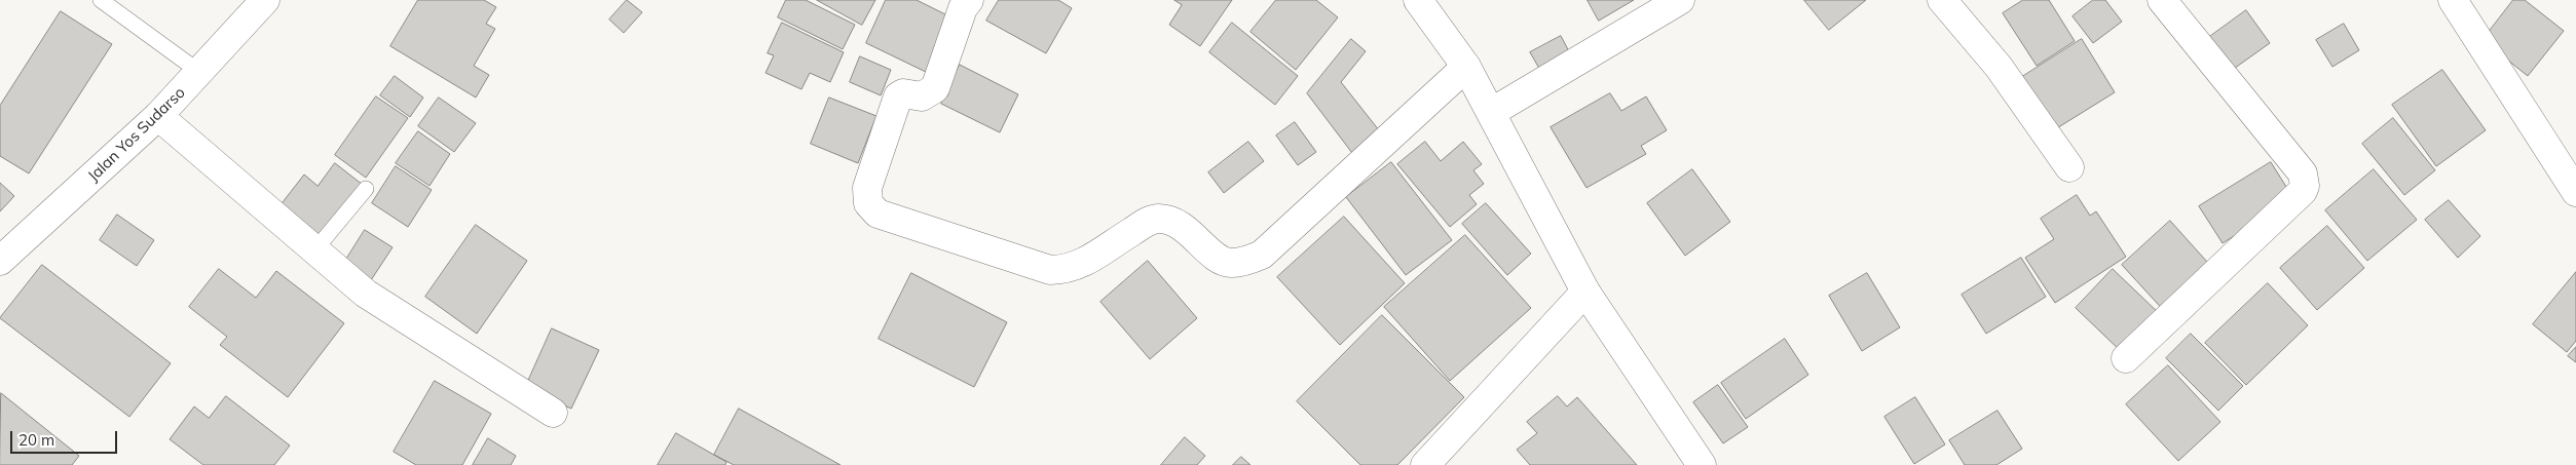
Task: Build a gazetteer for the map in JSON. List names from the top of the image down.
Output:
{
  "streets": {
    "main road": ["Jalan Yos Sudarso"]
  },
  "scale_bar": "20 m"
}
